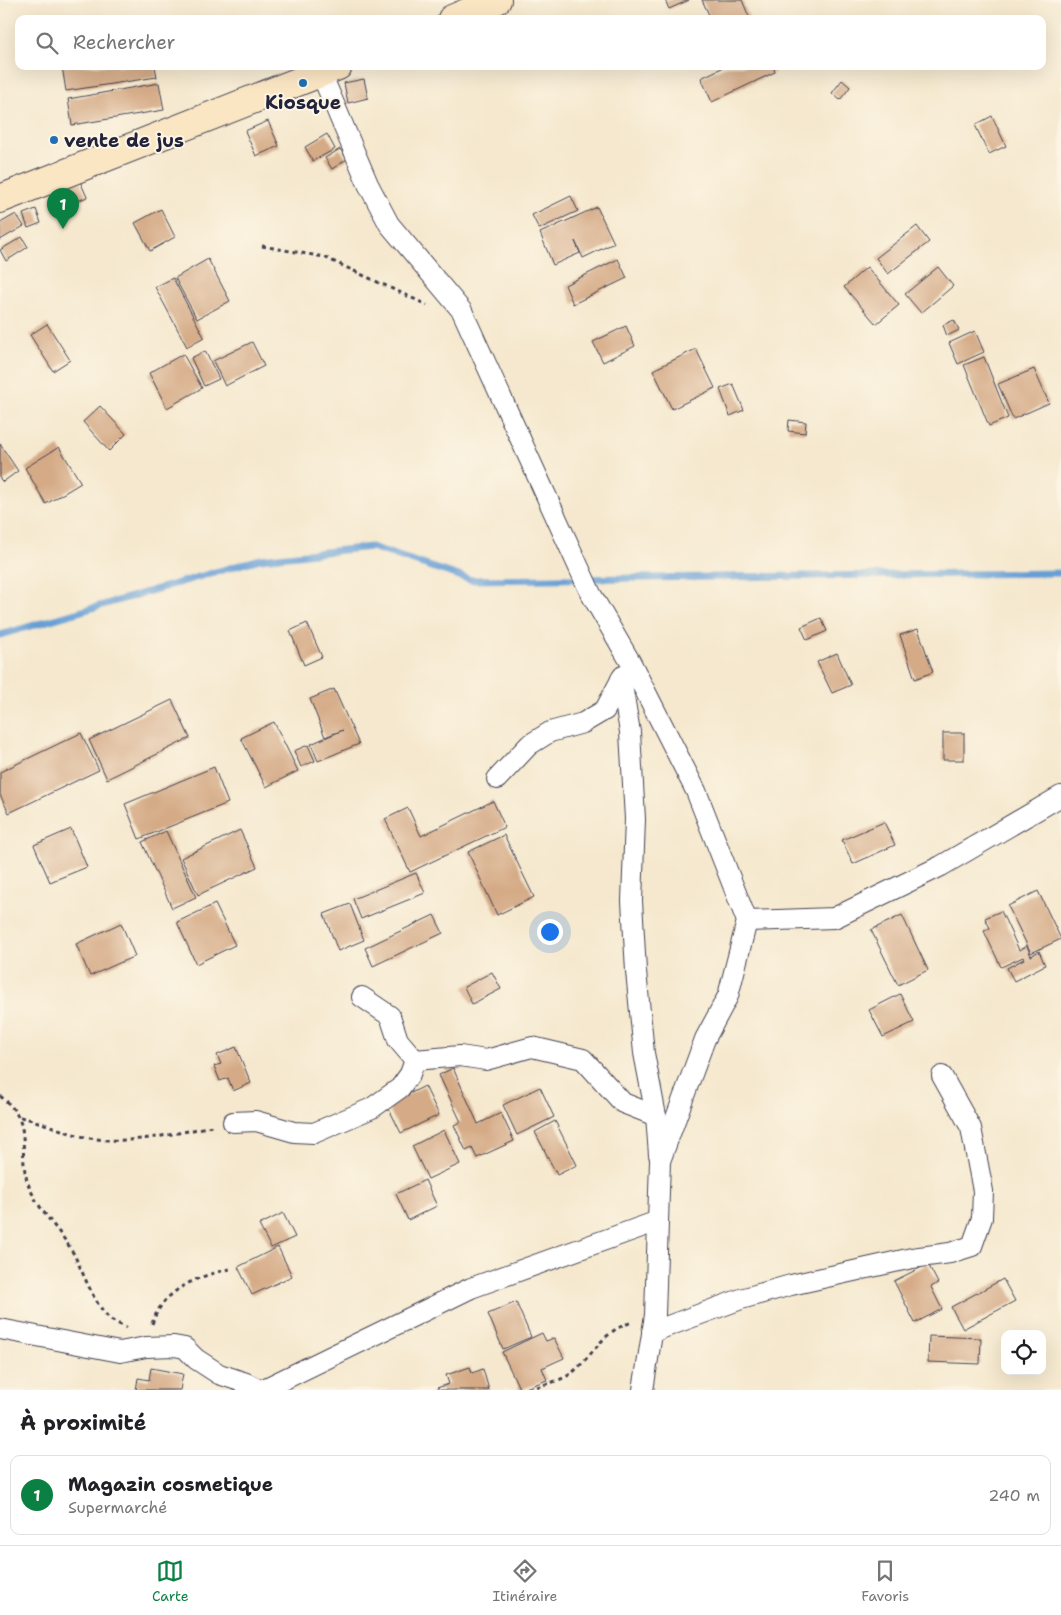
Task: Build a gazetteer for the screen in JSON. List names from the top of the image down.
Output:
{
  "places": ["Kiosque", "vente de jus"],
  "page": {
    "search": "Rechercher",
    "pins": "1",
    "heading": "À proximité",
    "list": [
      {
        "mark": "1",
        "name": "Magazin cosmetique",
        "note": "Supermarché",
        "value": "240 m"
      }
    ],
    "nav": ["Carte", "Itinéraire", "Favoris"]
  }
}
